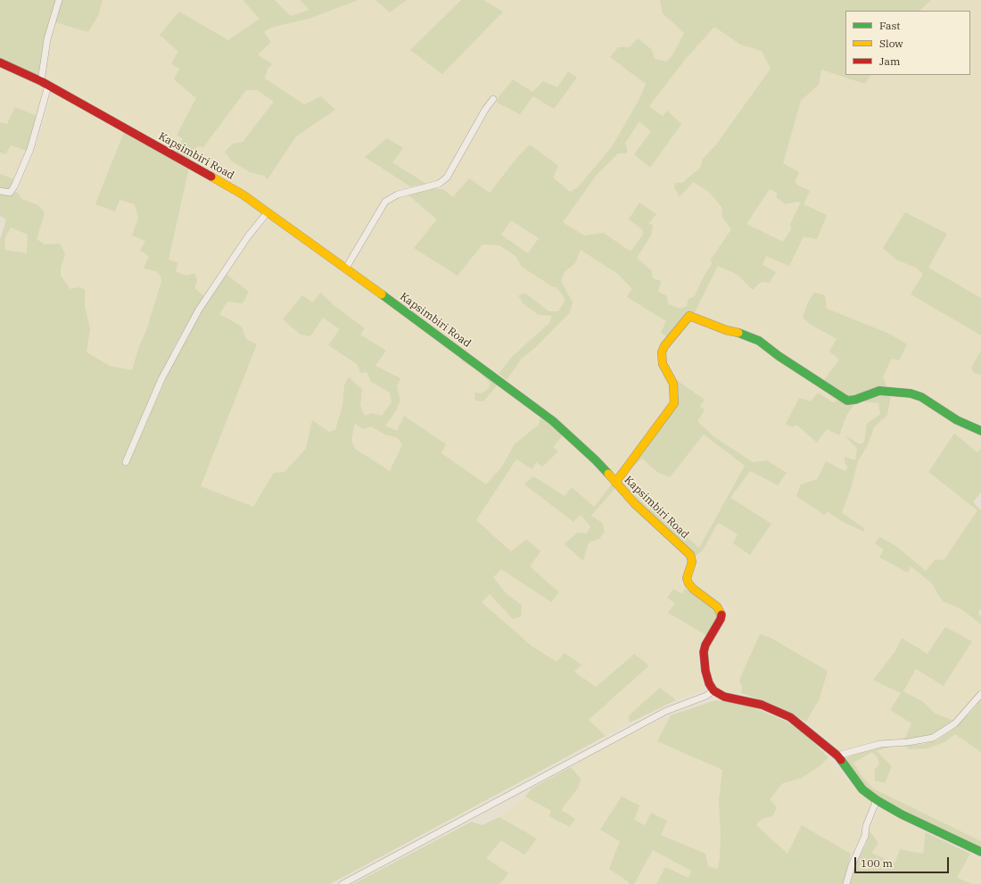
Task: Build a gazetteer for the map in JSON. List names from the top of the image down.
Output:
{
  "streets": {
    "street": ["Kapsimbiri Road"]
  },
  "legend": ["Fast", "Slow", "Jam"],
  "scale_bar": "100 m"
}
